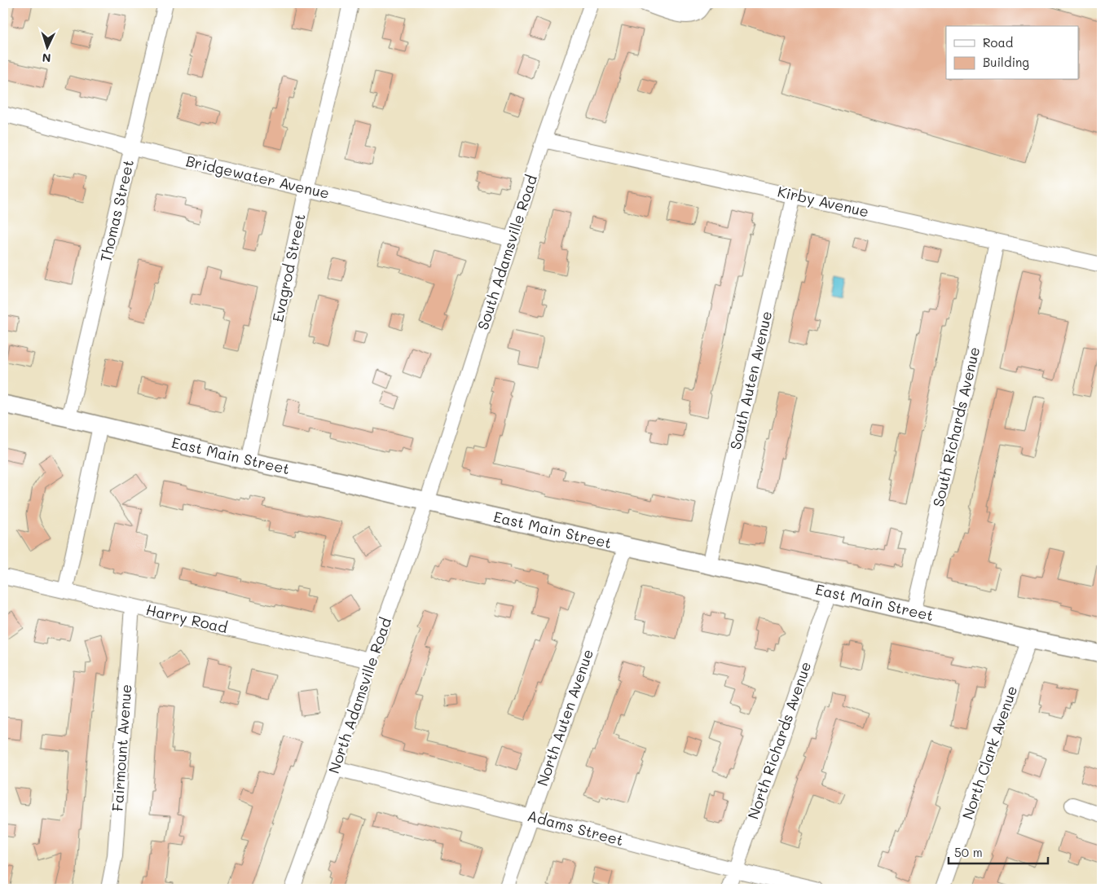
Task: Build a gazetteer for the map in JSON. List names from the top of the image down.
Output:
{
  "streets": {
    "street": [
      "Bridgewater Avenue",
      "Kirby Avenue",
      "Thomas Street",
      "South Adamsville Road",
      "Evagrod Street",
      "South Auten Avenue",
      "South Richards Avenue",
      "East Main Street",
      "Harry Road",
      "North Adamsville Road",
      "North Auten Avenue",
      "North Richards Avenue",
      "Fairmount Avenue",
      "North Clark Avenue",
      "Adams Street"
    ]
  },
  "crossings": [
    ["Bridgewater Avenue", "Thomas Street"],
    ["Bridgewater Avenue", "South Adamsville Road"],
    ["Bridgewater Avenue", "Evagrod Street"],
    ["Kirby Avenue", "South Adamsville Road"],
    ["Kirby Avenue", "South Auten Avenue"],
    ["Kirby Avenue", "South Richards Avenue"],
    ["Thomas Street", "East Main Street"],
    ["South Adamsville Road", "East Main Street"],
    ["South Adamsville Road", "North Adamsville Road"],
    ["Evagrod Street", "East Main Street"],
    ["South Auten Avenue", "East Main Street"],
    ["South Richards Avenue", "East Main Street"],
    ["East Main Street", "North Adamsville Road"],
    ["East Main Street", "North Auten Avenue"],
    ["East Main Street", "North Richards Avenue"],
    ["East Main Street", "North Clark Avenue"],
    ["Harry Road", "North Adamsville Road"],
    ["Harry Road", "Fairmount Avenue"],
    ["North Adamsville Road", "Adams Street"],
    ["North Auten Avenue", "Adams Street"],
    ["North Richards Avenue", "Adams Street"]
  ],
  "legend": ["Road", "Building"],
  "scale_bar": "50 m",
  "north": "bottom"
}
